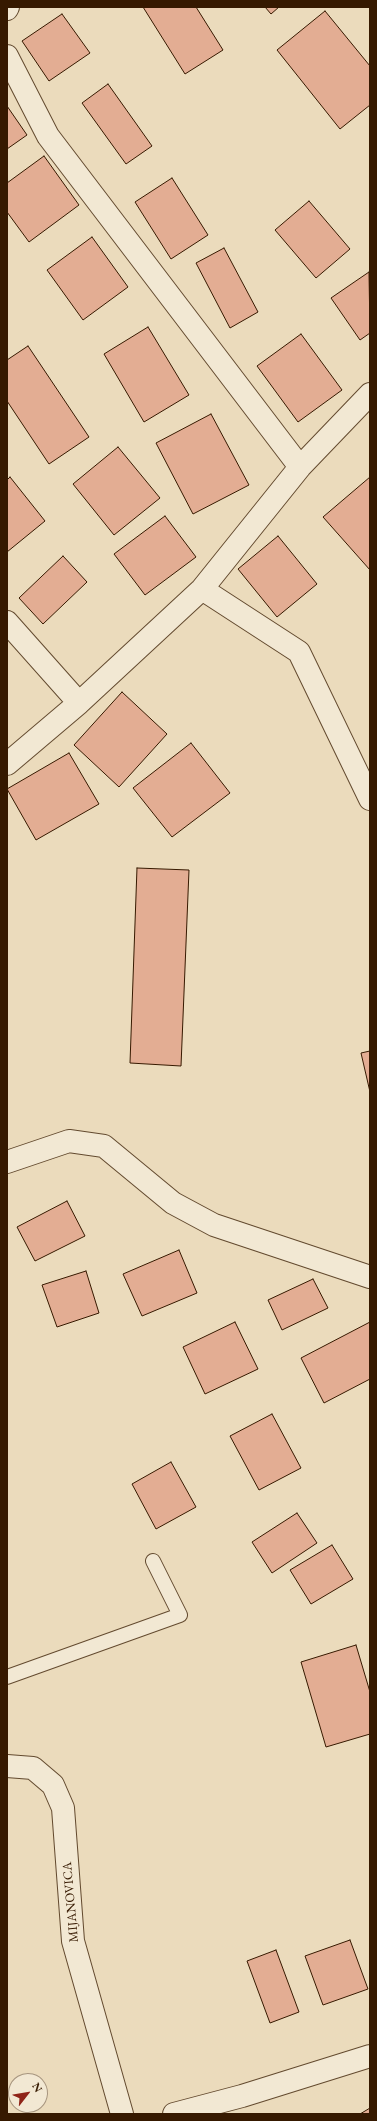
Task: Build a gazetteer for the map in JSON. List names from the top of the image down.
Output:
{
  "streets": {
    "street": ["MIJANOVICA"]
  },
  "north": "top right"
}
